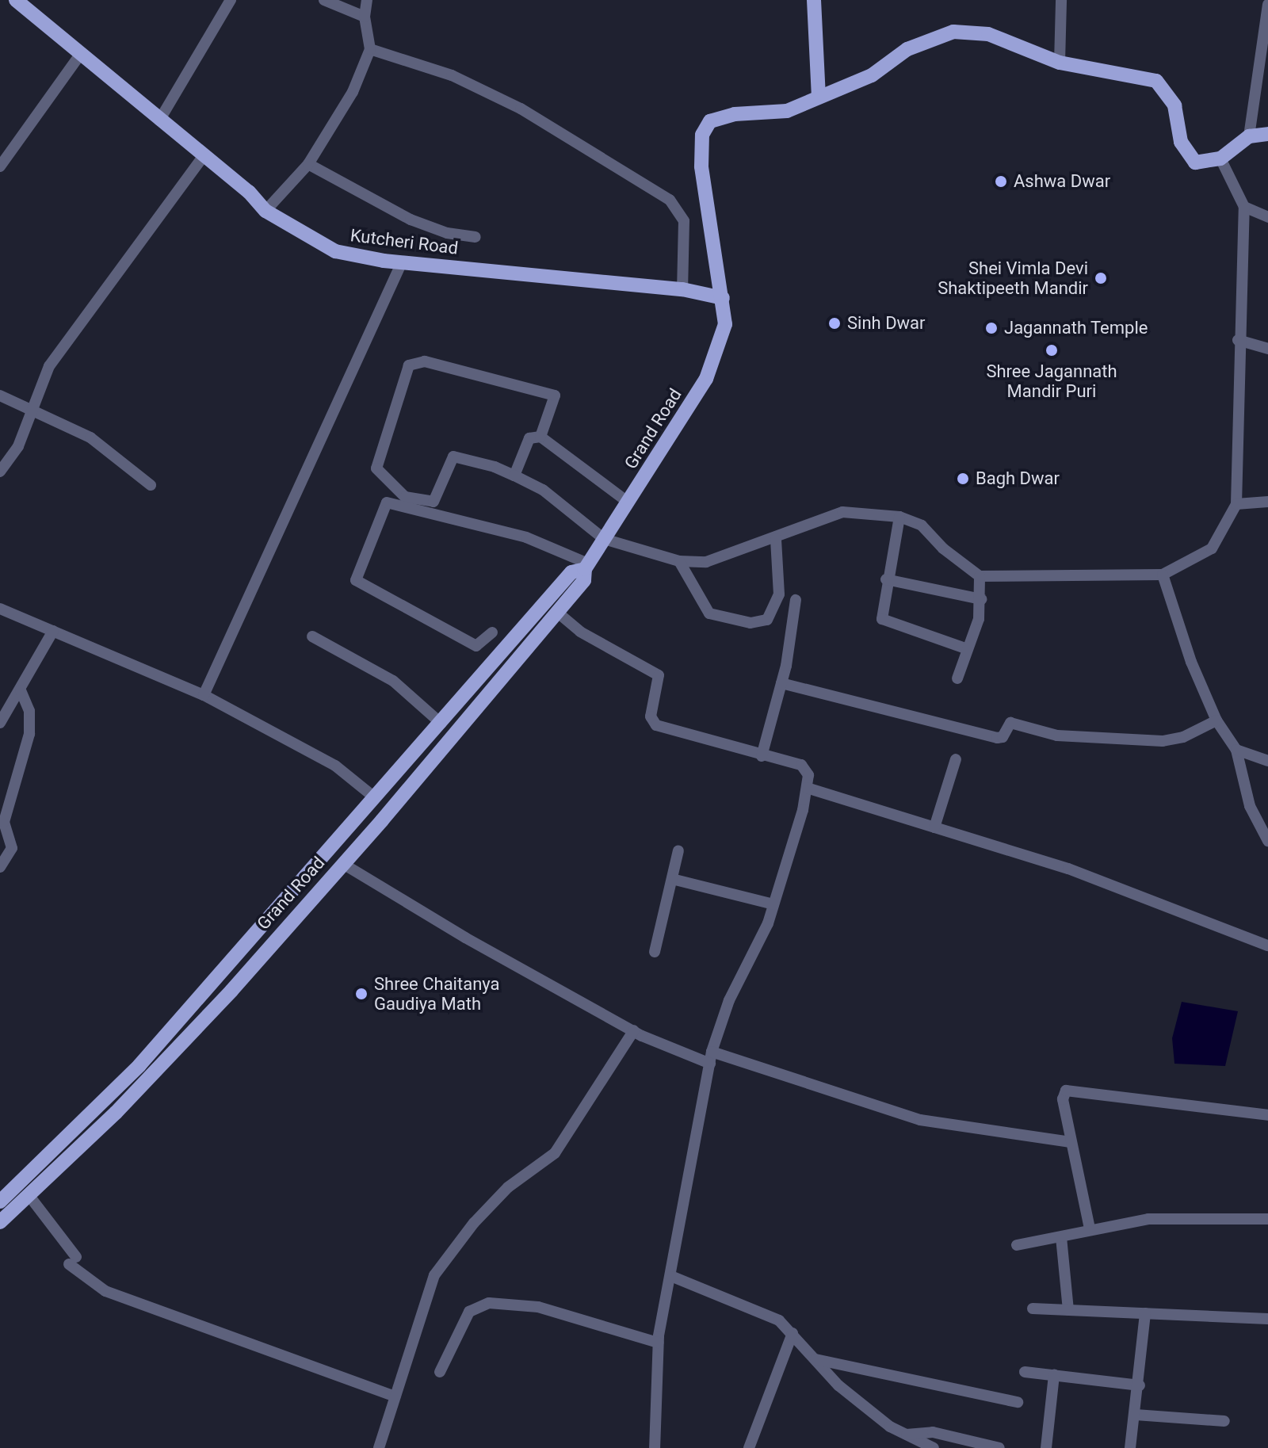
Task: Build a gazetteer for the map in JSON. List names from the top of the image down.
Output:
{
  "streets": {
    "main road": ["Kutcheri Road", "Grand Road"]
  },
  "crossings": [
    ["Kutcheri Road", "Grand Road"]
  ],
  "places": [
    "Ashwa Dwar",
    "Shei Vimla Devi Shaktipeeth Mandir",
    "Sinh Dwar",
    "Jagannath Temple",
    "Shree Jagannath Mandir Puri",
    "Bagh Dwar",
    "Shree Chaitanya Gaudiya Math"
  ]
}
